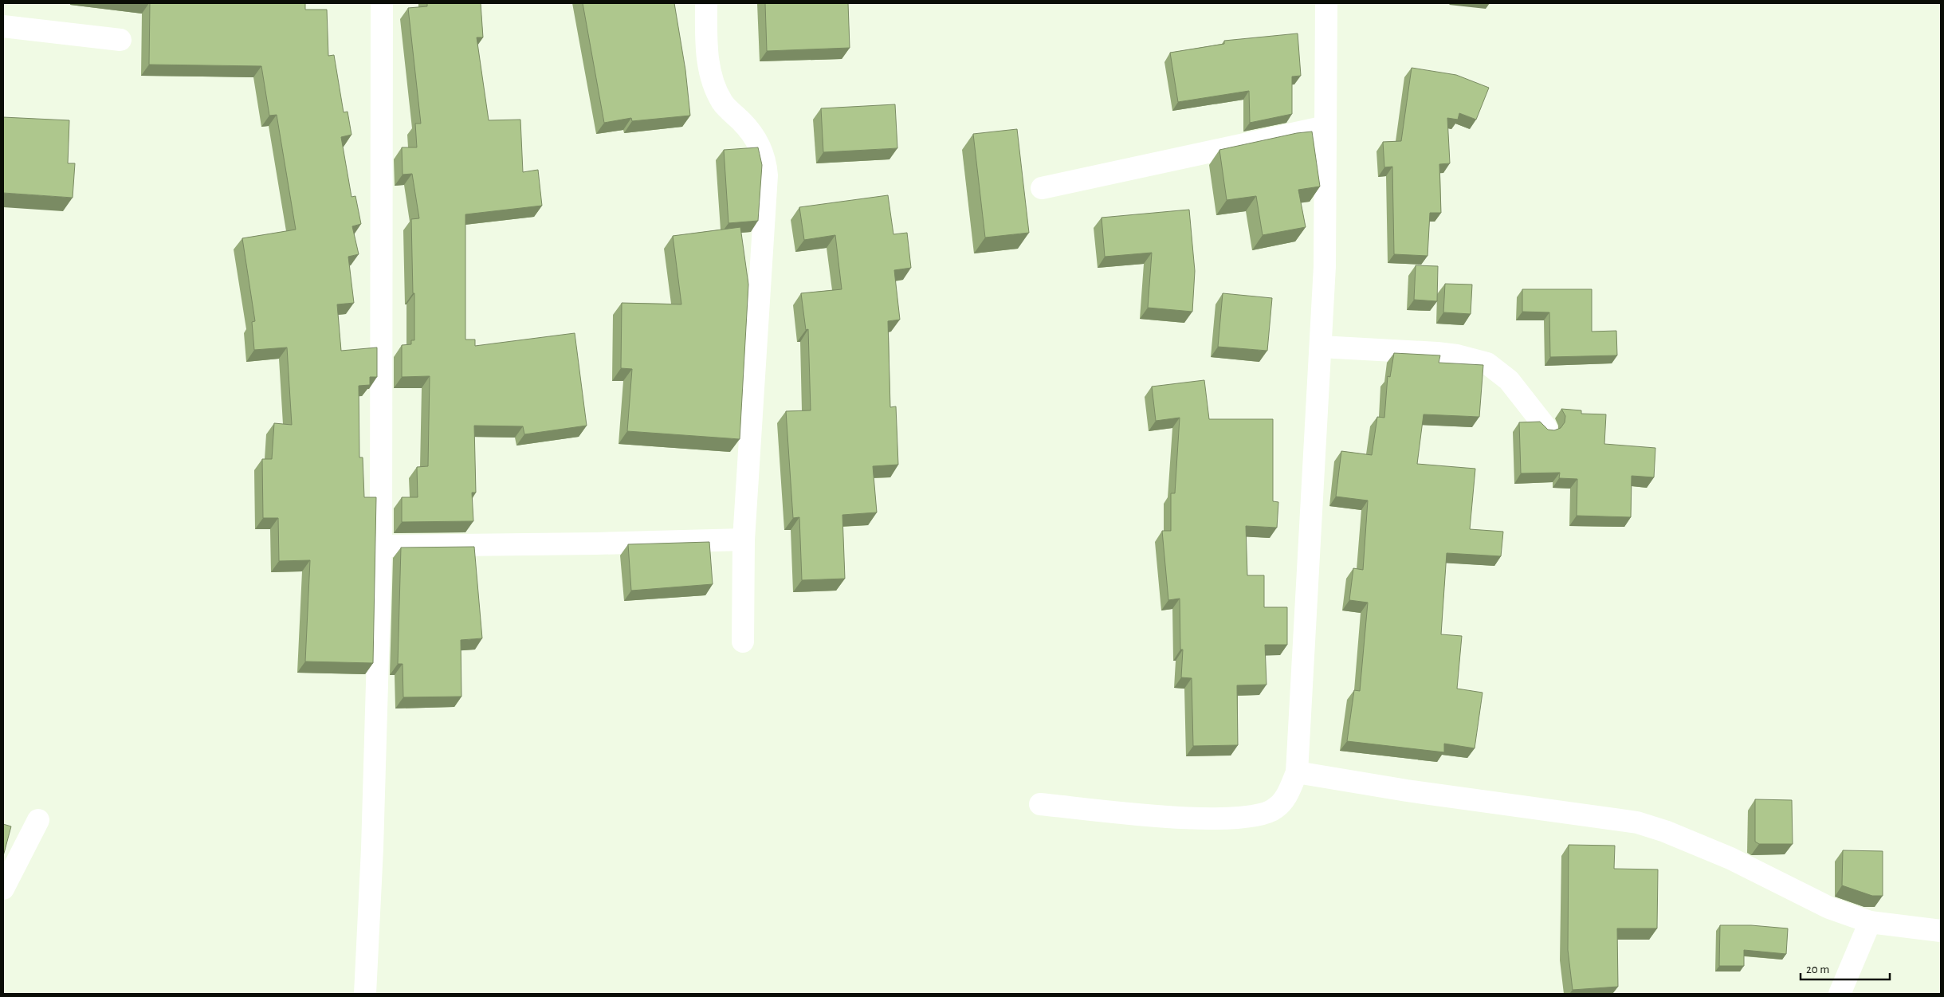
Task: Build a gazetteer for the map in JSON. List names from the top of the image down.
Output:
{
  "scale_bar": "20 m"
}
